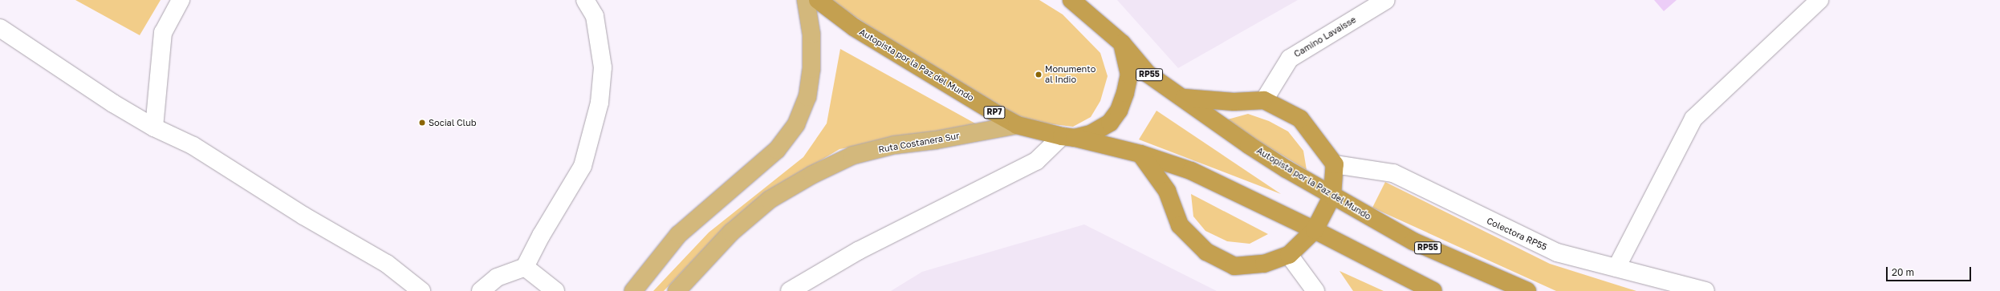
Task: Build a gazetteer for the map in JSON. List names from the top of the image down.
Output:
{
  "streets": {
    "highway": ["Autopista por la Paz del Mundo", "RP55", "RP7"],
    "main road": ["Ruta Costanera Sur"],
    "street": ["Camino Lavaisse", "Colectora RP55"]
  },
  "crossings": [
    ["Autopista por la Paz del Mundo", "Ruta Costanera Sur"]
  ],
  "places": ["Monumento al Indio", "Social Club"],
  "scale_bar": "20 m"
}
